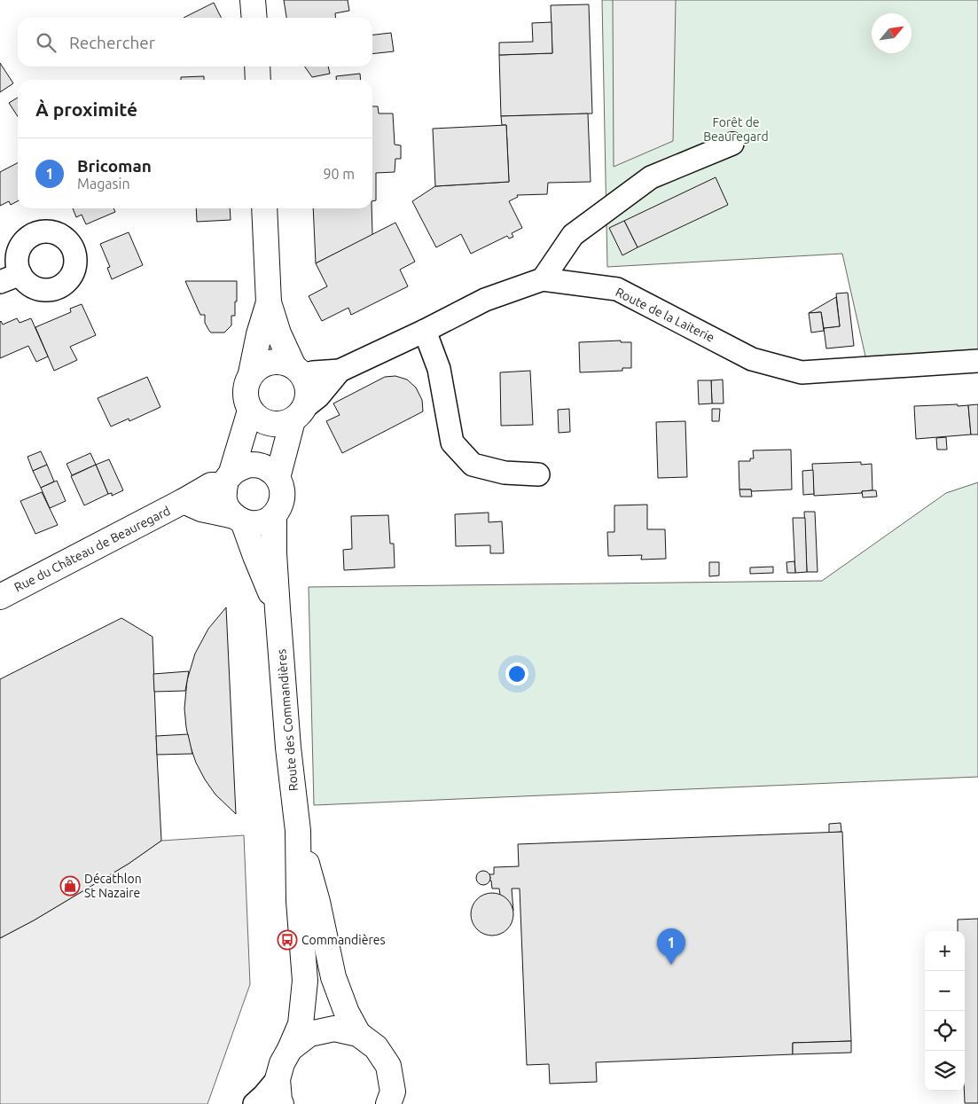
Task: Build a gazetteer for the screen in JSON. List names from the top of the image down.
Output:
{
  "streets": {
    "main road": ["Rue du Château de Beauregard", "Route des Commandières"],
    "street": ["Route de la Laiterie"]
  },
  "crossings": [
    ["Route de la Laiterie", "Route des Commandières"],
    ["Rue du Château de Beauregard", "Route des Commandières"]
  ],
  "parks": ["Forêt de Beauregard"],
  "places": {
    "shop": ["Décathlon St Nazaire"],
    "bus stop": ["Commandières"]
  },
  "north": "top right",
  "page": {
    "search": "Rechercher",
    "heading": "À proximité",
    "list": [
      {
        "mark": "1",
        "name": "Bricoman",
        "note": "Magasin",
        "value": "90 m"
      }
    ],
    "pins": "1",
    "map_buttons": ["+", "−"]
  }
}
